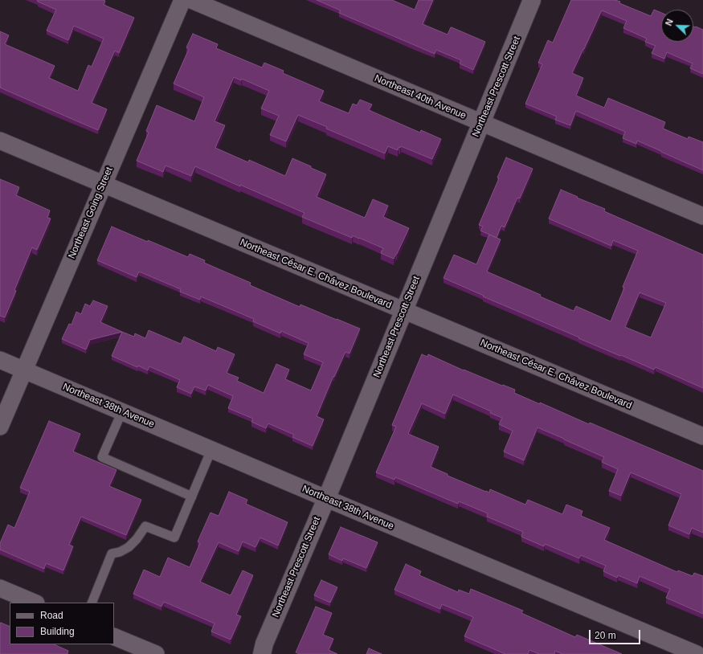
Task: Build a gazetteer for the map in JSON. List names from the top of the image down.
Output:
{
  "streets": {
    "street": [
      "Northeast Prescott Street",
      "Northeast 40th Avenue",
      "Northeast Going Street",
      "Northeast César E. Chávez Boulevard",
      "Northeast 38th Avenue"
    ]
  },
  "crossings": [
    ["Northeast Prescott Street", "Northeast 40th Avenue"],
    ["Northeast Prescott Street", "Northeast César E. Chávez Boulevard"],
    ["Northeast Prescott Street", "Northeast 38th Avenue"],
    ["Northeast Going Street", "Northeast César E. Chávez Boulevard"],
    ["Northeast Going Street", "Northeast 38th Avenue"]
  ],
  "legend": ["Road", "Building"],
  "scale_bar": "20 m",
  "north": "top left"
}
